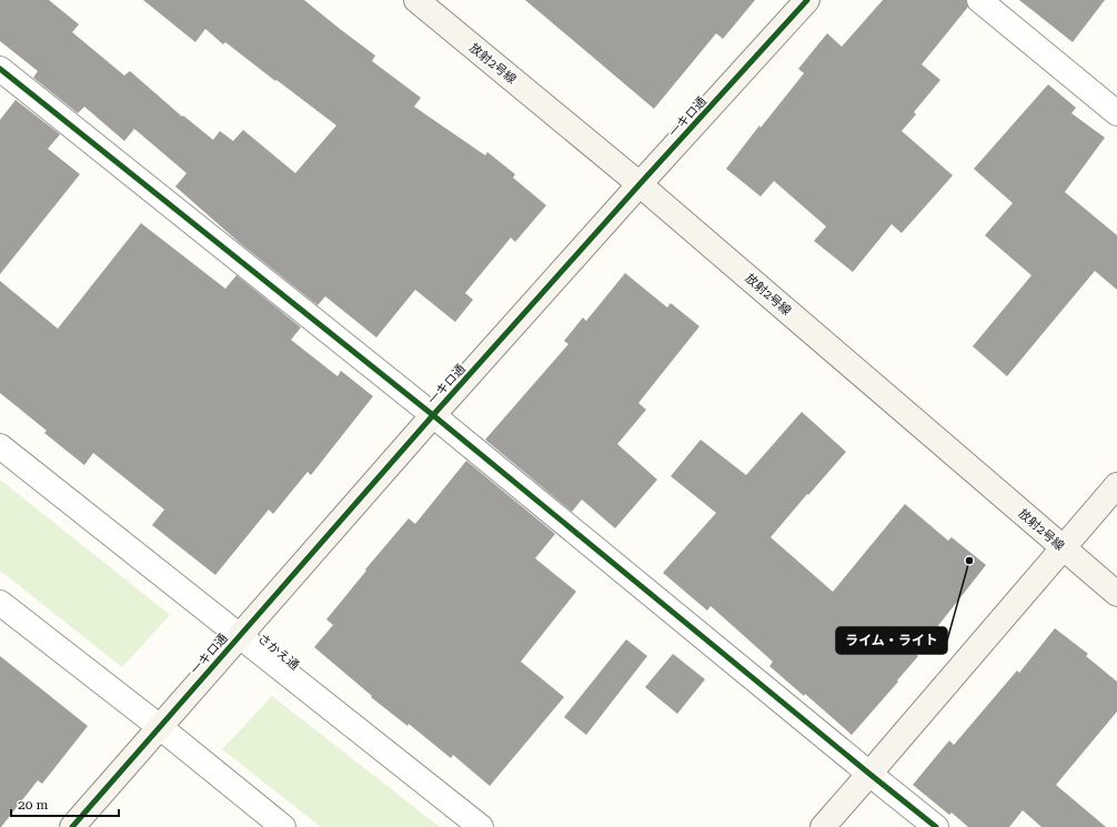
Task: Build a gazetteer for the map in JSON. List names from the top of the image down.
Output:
{
  "streets": {
    "street": ["放射2号線", "一キロ通", "さかえ通"]
  },
  "crossings": [
    ["放射2号線", "一キロ通"],
    ["一キロ通", "さかえ通"]
  ],
  "places": ["ライム・ライト"],
  "scale_bar": "20 m"
}
